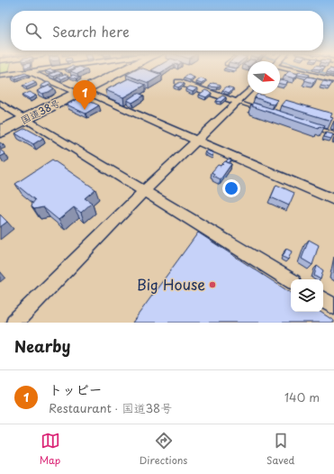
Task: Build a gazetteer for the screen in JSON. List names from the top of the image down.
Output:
{
  "streets": {
    "highway": ["国道38号"]
  },
  "places": ["Big House"],
  "north": "right",
  "page": {
    "search": "Search here",
    "pins": "1",
    "heading": "Nearby",
    "list": [
      {
        "mark": "1",
        "name": "トッピー",
        "note": "Restaurant · 国道38号",
        "value": "140 m"
      }
    ],
    "nav": ["Map", "Directions", "Saved"]
  }
}
